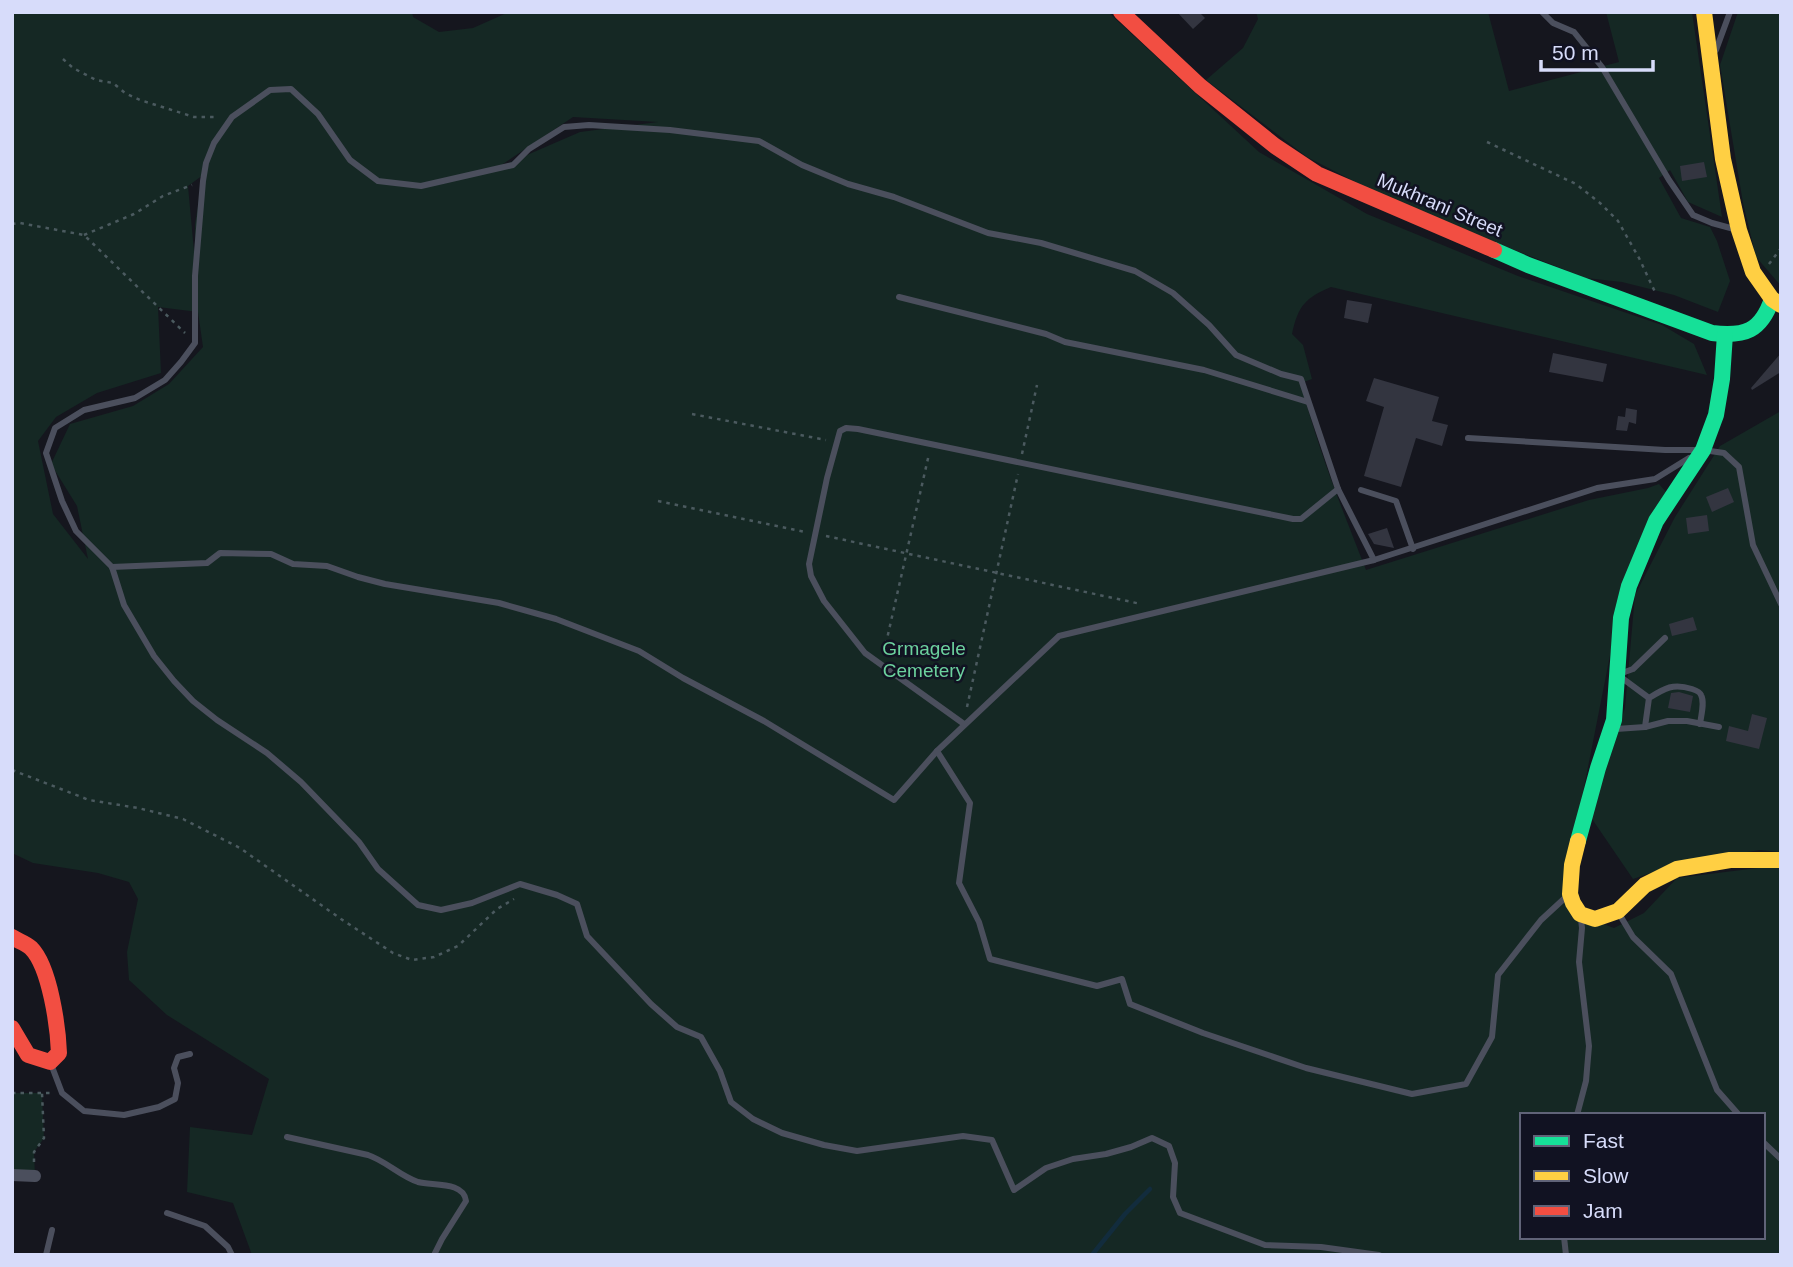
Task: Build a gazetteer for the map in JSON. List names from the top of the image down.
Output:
{
  "streets": {
    "street": ["Mukhrani Street"]
  },
  "parks": ["Grmagele Cemetery"],
  "legend": ["Fast", "Slow", "Jam"],
  "scale_bar": "50 m"
}
